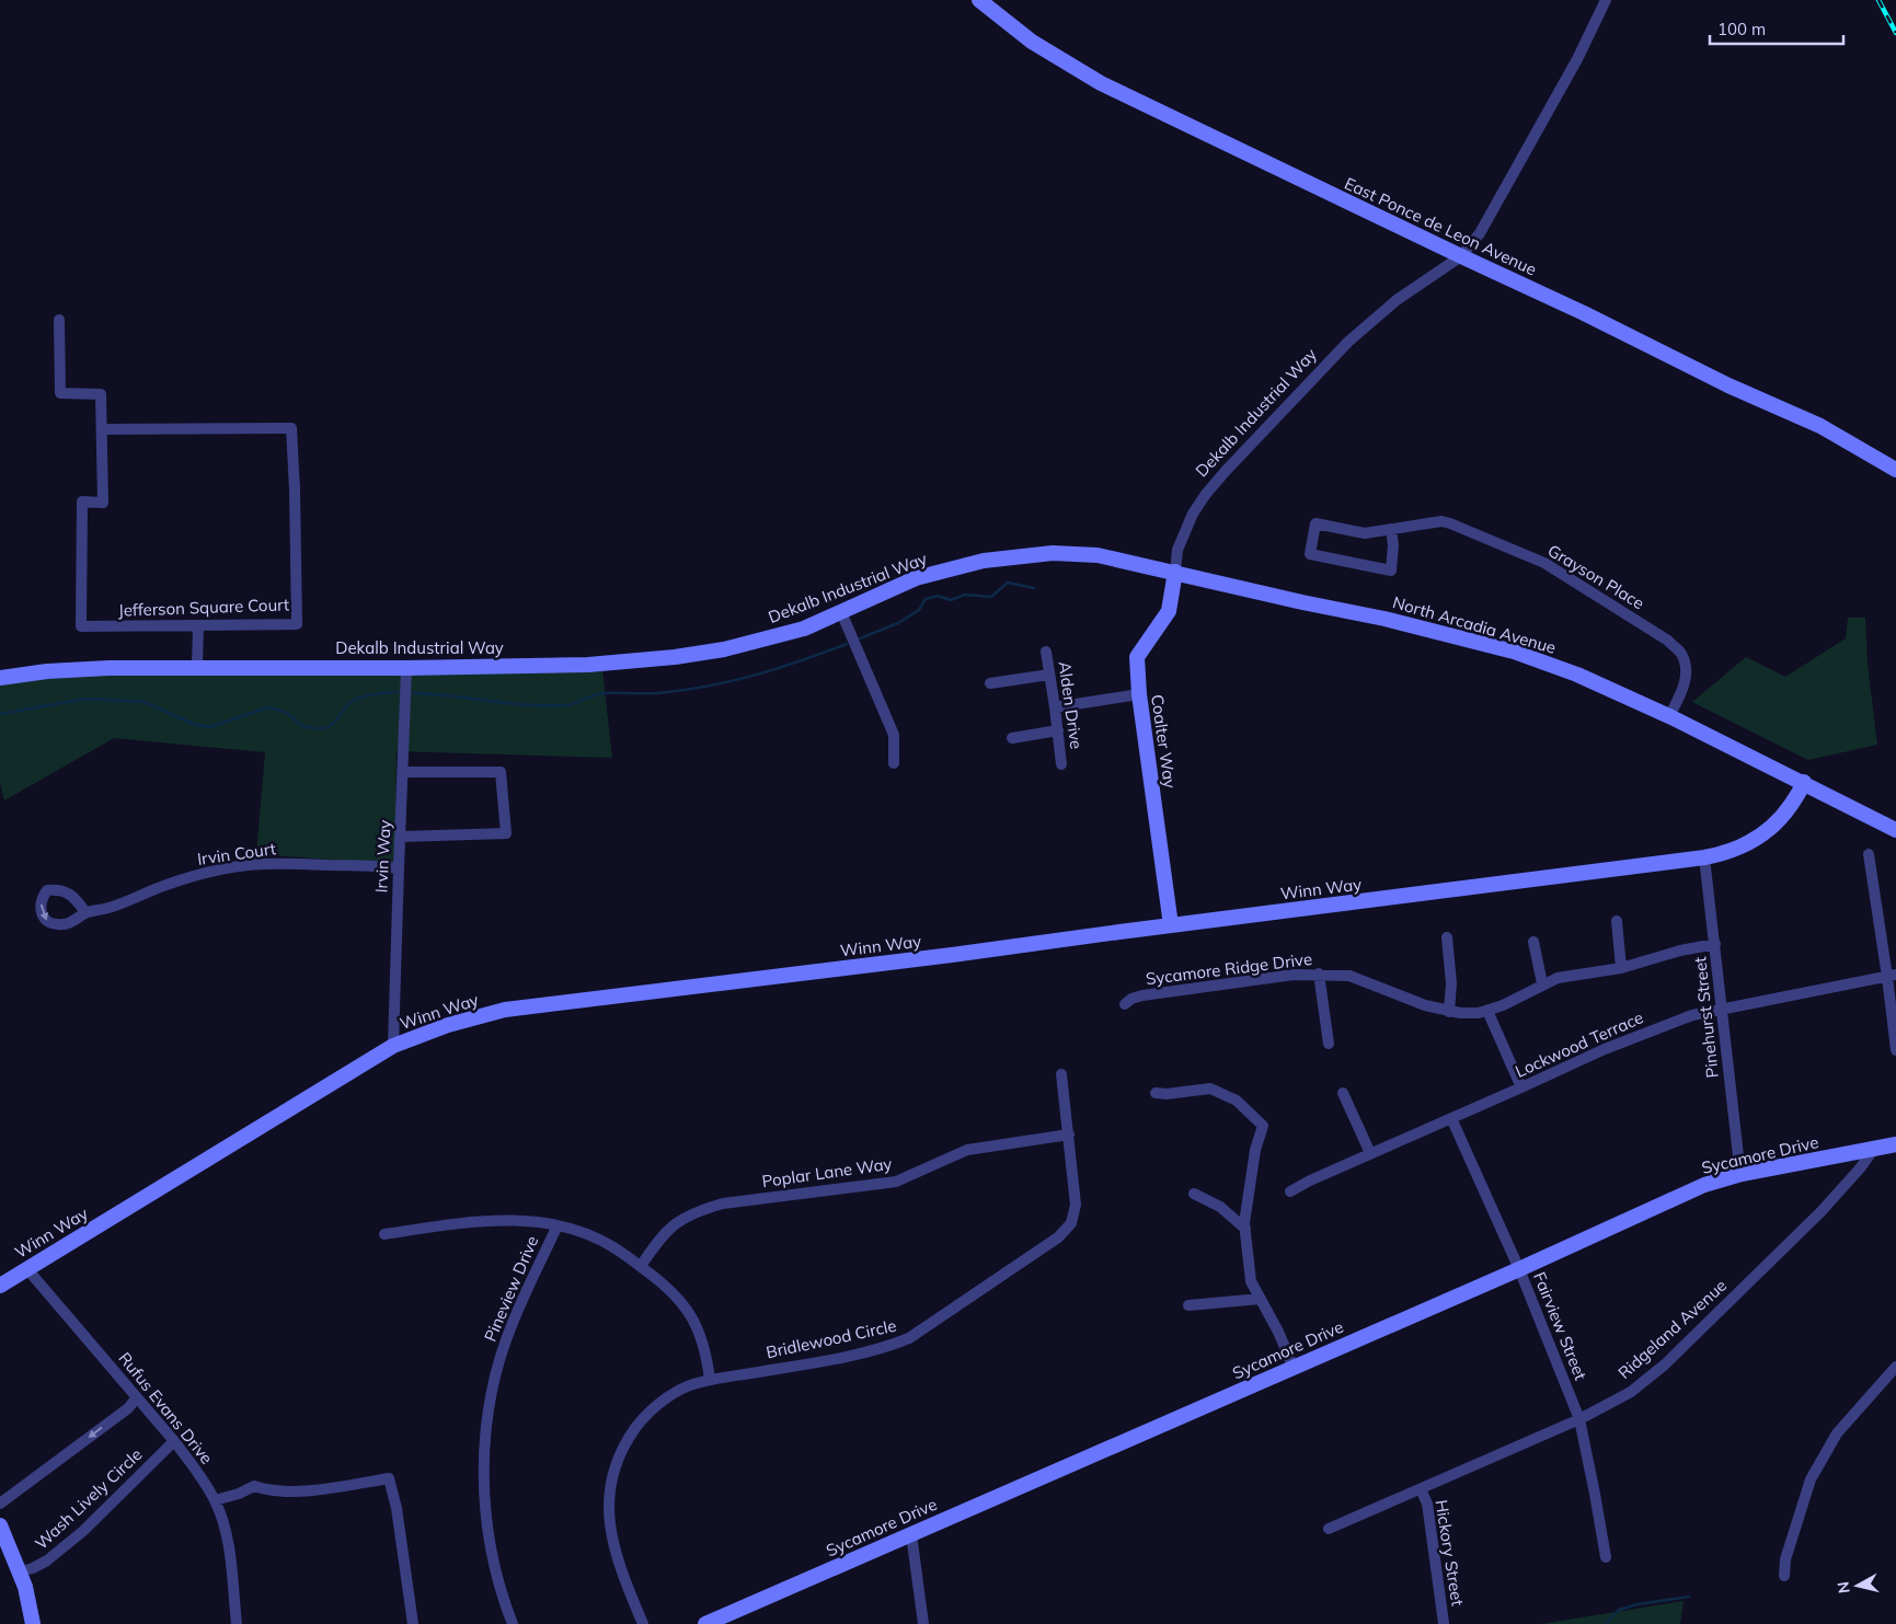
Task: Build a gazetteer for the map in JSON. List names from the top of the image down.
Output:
{
  "streets": {
    "street": [
      "East Ponce de Leon Avenue",
      "Dekalb Industrial Way",
      "Grayson Place",
      "Jefferson Square Court",
      "North Arcadia Avenue",
      "Alden Drive",
      "Coalter Way",
      "Irvin Court",
      "Irvin Way",
      "Winn Way",
      "Sycamore Ridge Drive",
      "Pinehurst Street",
      "Lockwood Terrace",
      "Sycamore Drive",
      "Poplar Lane Way",
      "Pineview Drive",
      "Fairview Street",
      "Ridgeland Avenue",
      "Bridlewood Circle",
      "Rufus Evans Drive",
      "Wash Lively Circle",
      "Hickory Street"
    ]
  },
  "crossings": [
    ["East Ponce de Leon Avenue", "Dekalb Industrial Way"],
    ["Dekalb Industrial Way", "North Arcadia Avenue"],
    ["Dekalb Industrial Way", "Coalter Way"],
    ["Dekalb Industrial Way", "Irvin Way"],
    ["Grayson Place", "North Arcadia Avenue"],
    ["North Arcadia Avenue", "Coalter Way"],
    ["North Arcadia Avenue", "Winn Way"],
    ["Coalter Way", "Winn Way"],
    ["Irvin Court", "Irvin Way"],
    ["Irvin Way", "Winn Way"],
    ["Winn Way", "Pinehurst Street"],
    ["Winn Way", "Rufus Evans Drive"],
    ["Sycamore Ridge Drive", "Pinehurst Street"],
    ["Pinehurst Street", "Lockwood Terrace"],
    ["Pinehurst Street", "Sycamore Drive"],
    ["Lockwood Terrace", "Fairview Street"],
    ["Sycamore Drive", "Fairview Street"],
    ["Sycamore Drive", "Ridgeland Avenue"],
    ["Poplar Lane Way", "Bridlewood Circle"],
    ["Fairview Street", "Ridgeland Avenue"],
    ["Ridgeland Avenue", "Hickory Street"],
    ["Rufus Evans Drive", "Wash Lively Circle"]
  ],
  "scale_bar": "100 m",
  "north": "left"
}
